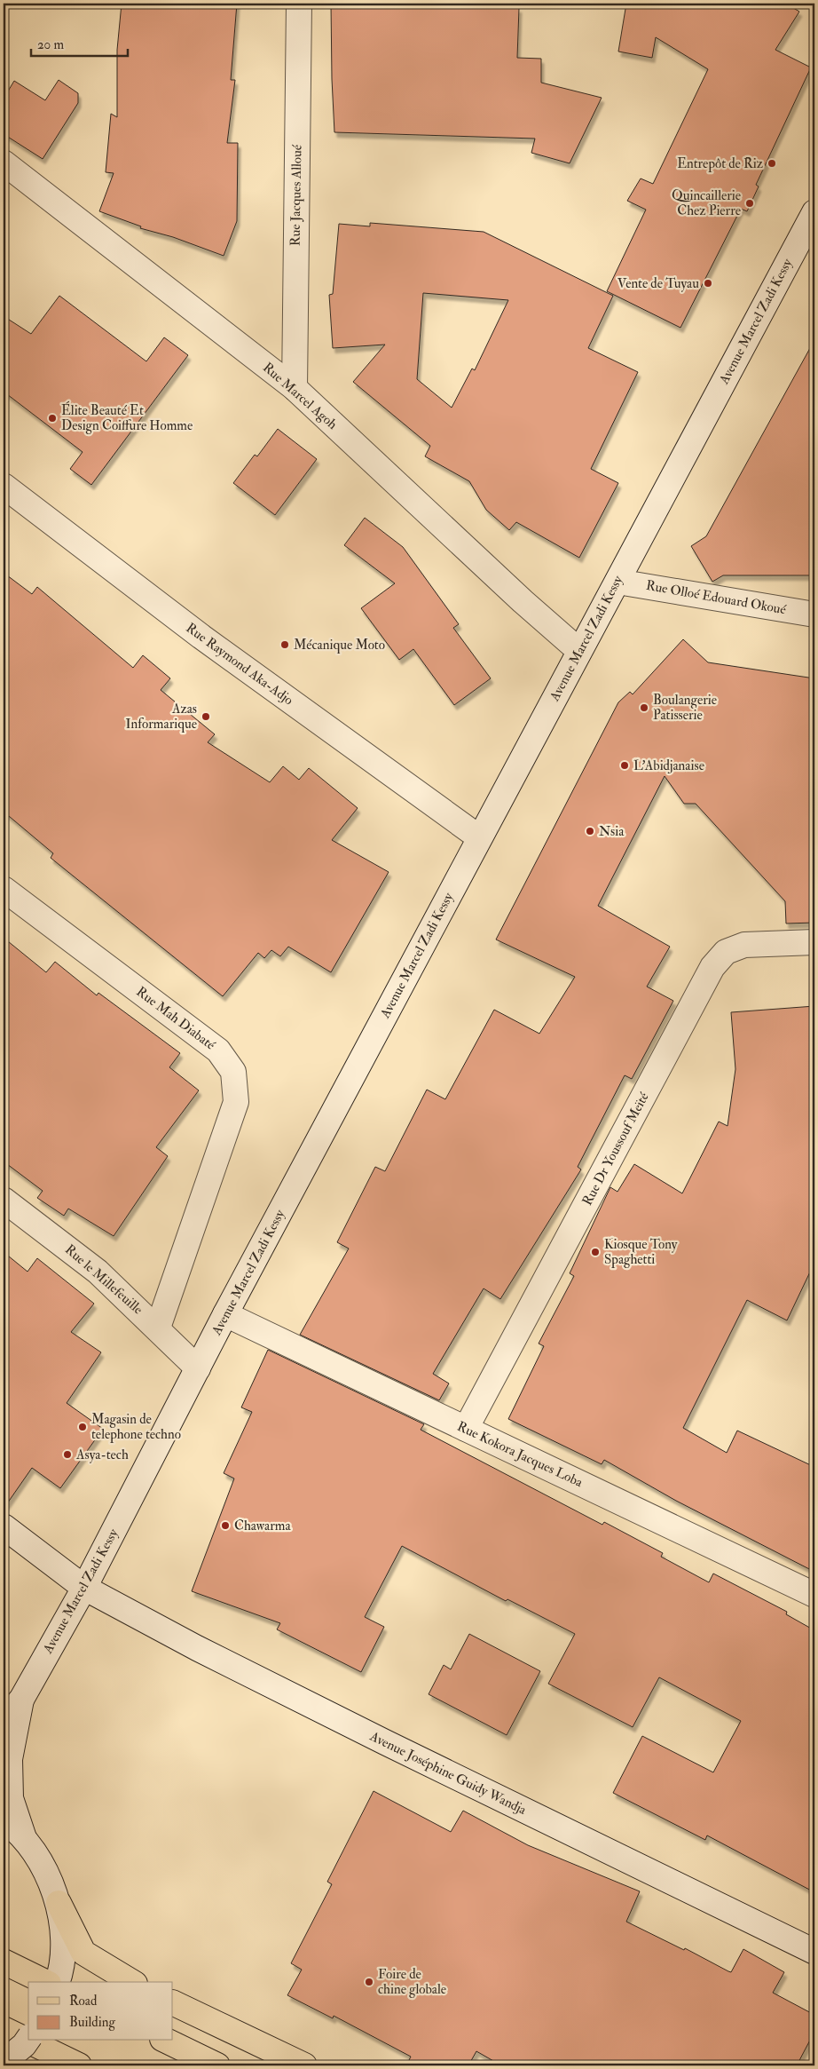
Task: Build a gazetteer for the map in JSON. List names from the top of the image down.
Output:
{
  "streets": {
    "street": [
      "Rue Jacques Alloué",
      "Avenue Marcel Zadi Kessy",
      "Rue Marcel Agoh",
      "Rue Olloé Edouard Okoué",
      "Rue Raymond Aka-Adjo",
      "Rue Mah Diabaté",
      "Rue Dr Youssouf Meïté",
      "Rue le Millefeuille",
      "Rue Kokora Jacques Loba",
      "Avenue Joséphine Guidy Wandja"
    ]
  },
  "crossings": [
    ["Rue Jacques Alloué", "Rue Marcel Agoh"],
    ["Avenue Marcel Zadi Kessy", "Rue Marcel Agoh"],
    ["Avenue Marcel Zadi Kessy", "Rue Olloé Edouard Okoué"],
    ["Avenue Marcel Zadi Kessy", "Rue Raymond Aka-Adjo"],
    ["Avenue Marcel Zadi Kessy", "Rue le Millefeuille"],
    ["Avenue Marcel Zadi Kessy", "Rue Kokora Jacques Loba"],
    ["Avenue Marcel Zadi Kessy", "Avenue Joséphine Guidy Wandja"],
    ["Rue Mah Diabaté", "Rue le Millefeuille"],
    ["Rue Dr Youssouf Meïté", "Rue Kokora Jacques Loba"]
  ],
  "places": [
    "Entrepôt de Riz",
    "Quincaillerie Chez Pierre",
    "Vente de Tuyau",
    "Élite Beauté Et Design Coiffure Homme",
    "Mécanique Moto",
    "Boulangerie Patisserie",
    "Azas Informarique",
    "L'Abidjanaise",
    "Nsia",
    "Kiosque Tony Spaghetti",
    "Magasin de telephone techno",
    "Asya-tech",
    "Chawarma",
    "Foire de chine globale"
  ],
  "legend": ["Road", "Building"],
  "scale_bar": "20 m"
}
